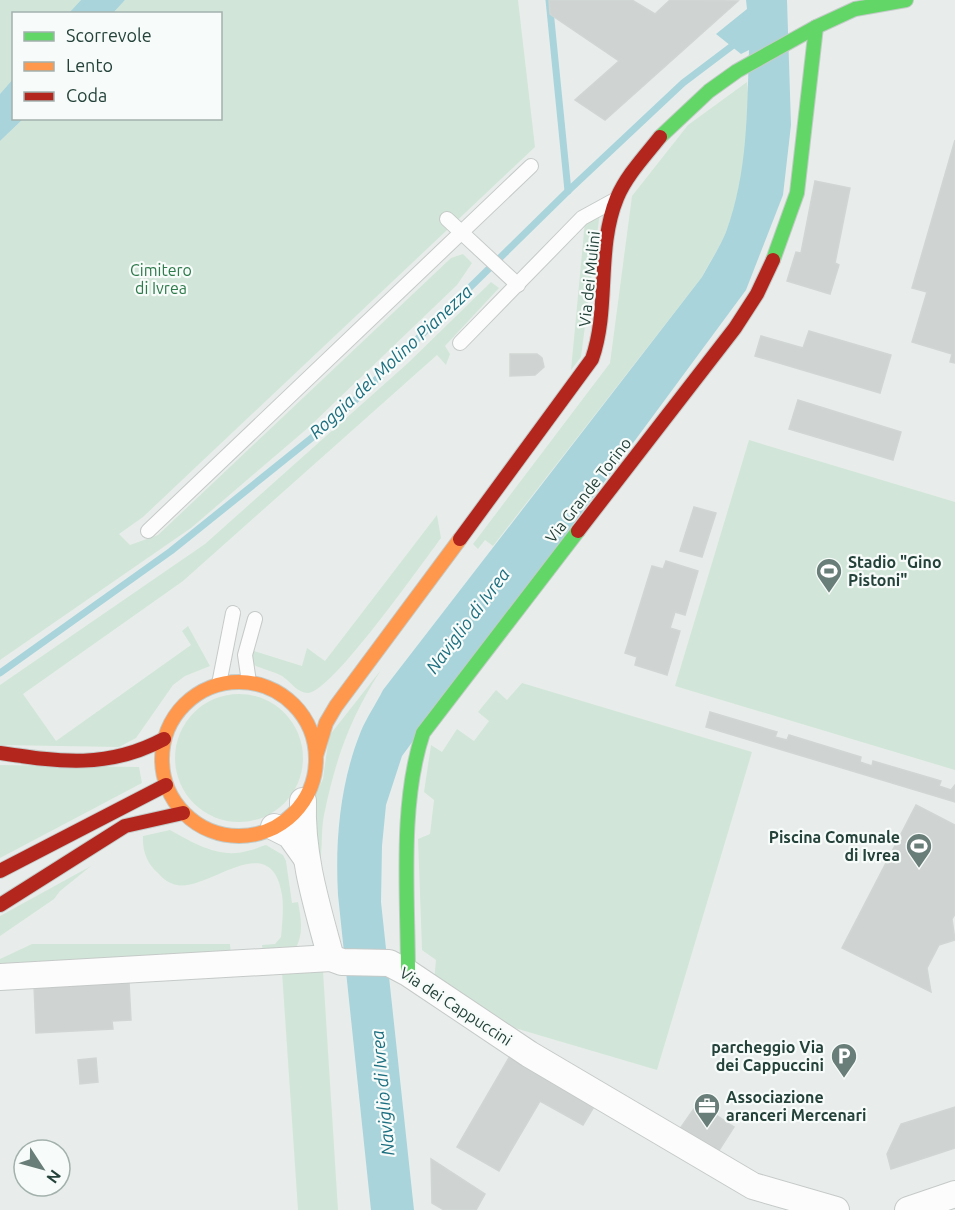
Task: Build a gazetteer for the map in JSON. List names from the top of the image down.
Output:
{
  "streets": {
    "street": ["Via dei Mulini", "Via Grande Torino", "Via dei Cappuccini"]
  },
  "crossings": [
    ["Via dei Mulini", "Via Grande Torino"],
    ["Via Grande Torino", "Via dei Cappuccini"]
  ],
  "water": ["Roggia del Molino Pianezza", "Naviglio di Ivrea"],
  "parks": ["Cimitero di Ivrea"],
  "places": {
    "sports": ["Stadio \"Gino Pistoni\"", "Piscina Comunale di Ivrea"],
    "parking": ["parcheggio Via dei Cappuccini"],
    "office": ["Associazione aranceri Mercenari"]
  },
  "legend": ["Scorrevole", "Lento", "Coda"],
  "north": "bottom right"
}
